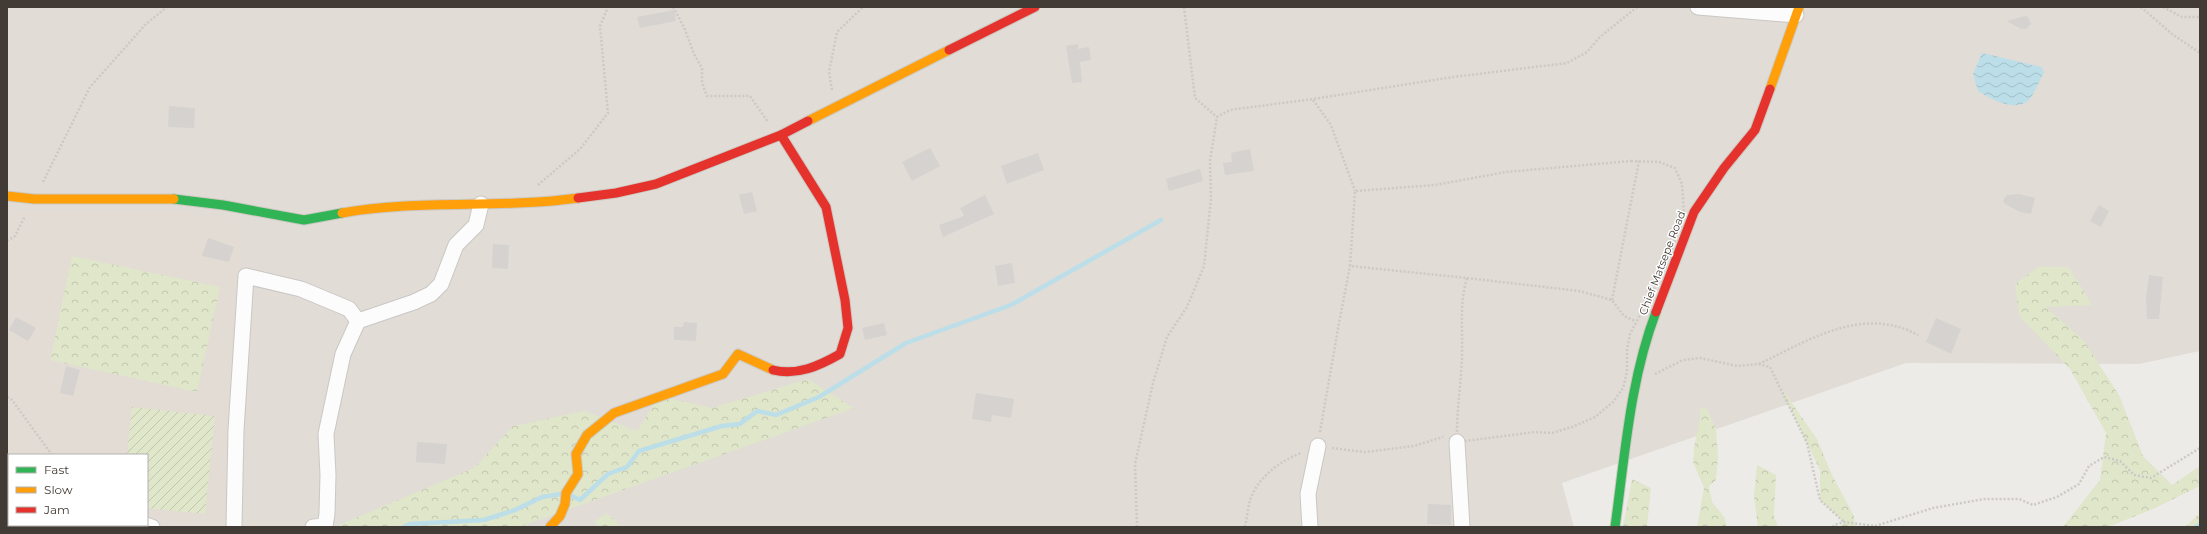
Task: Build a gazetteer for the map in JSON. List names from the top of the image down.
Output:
{
  "streets": {
    "street": ["Chief Matsepe Road"]
  },
  "legend": ["Fast", "Slow", "Jam"]
}
